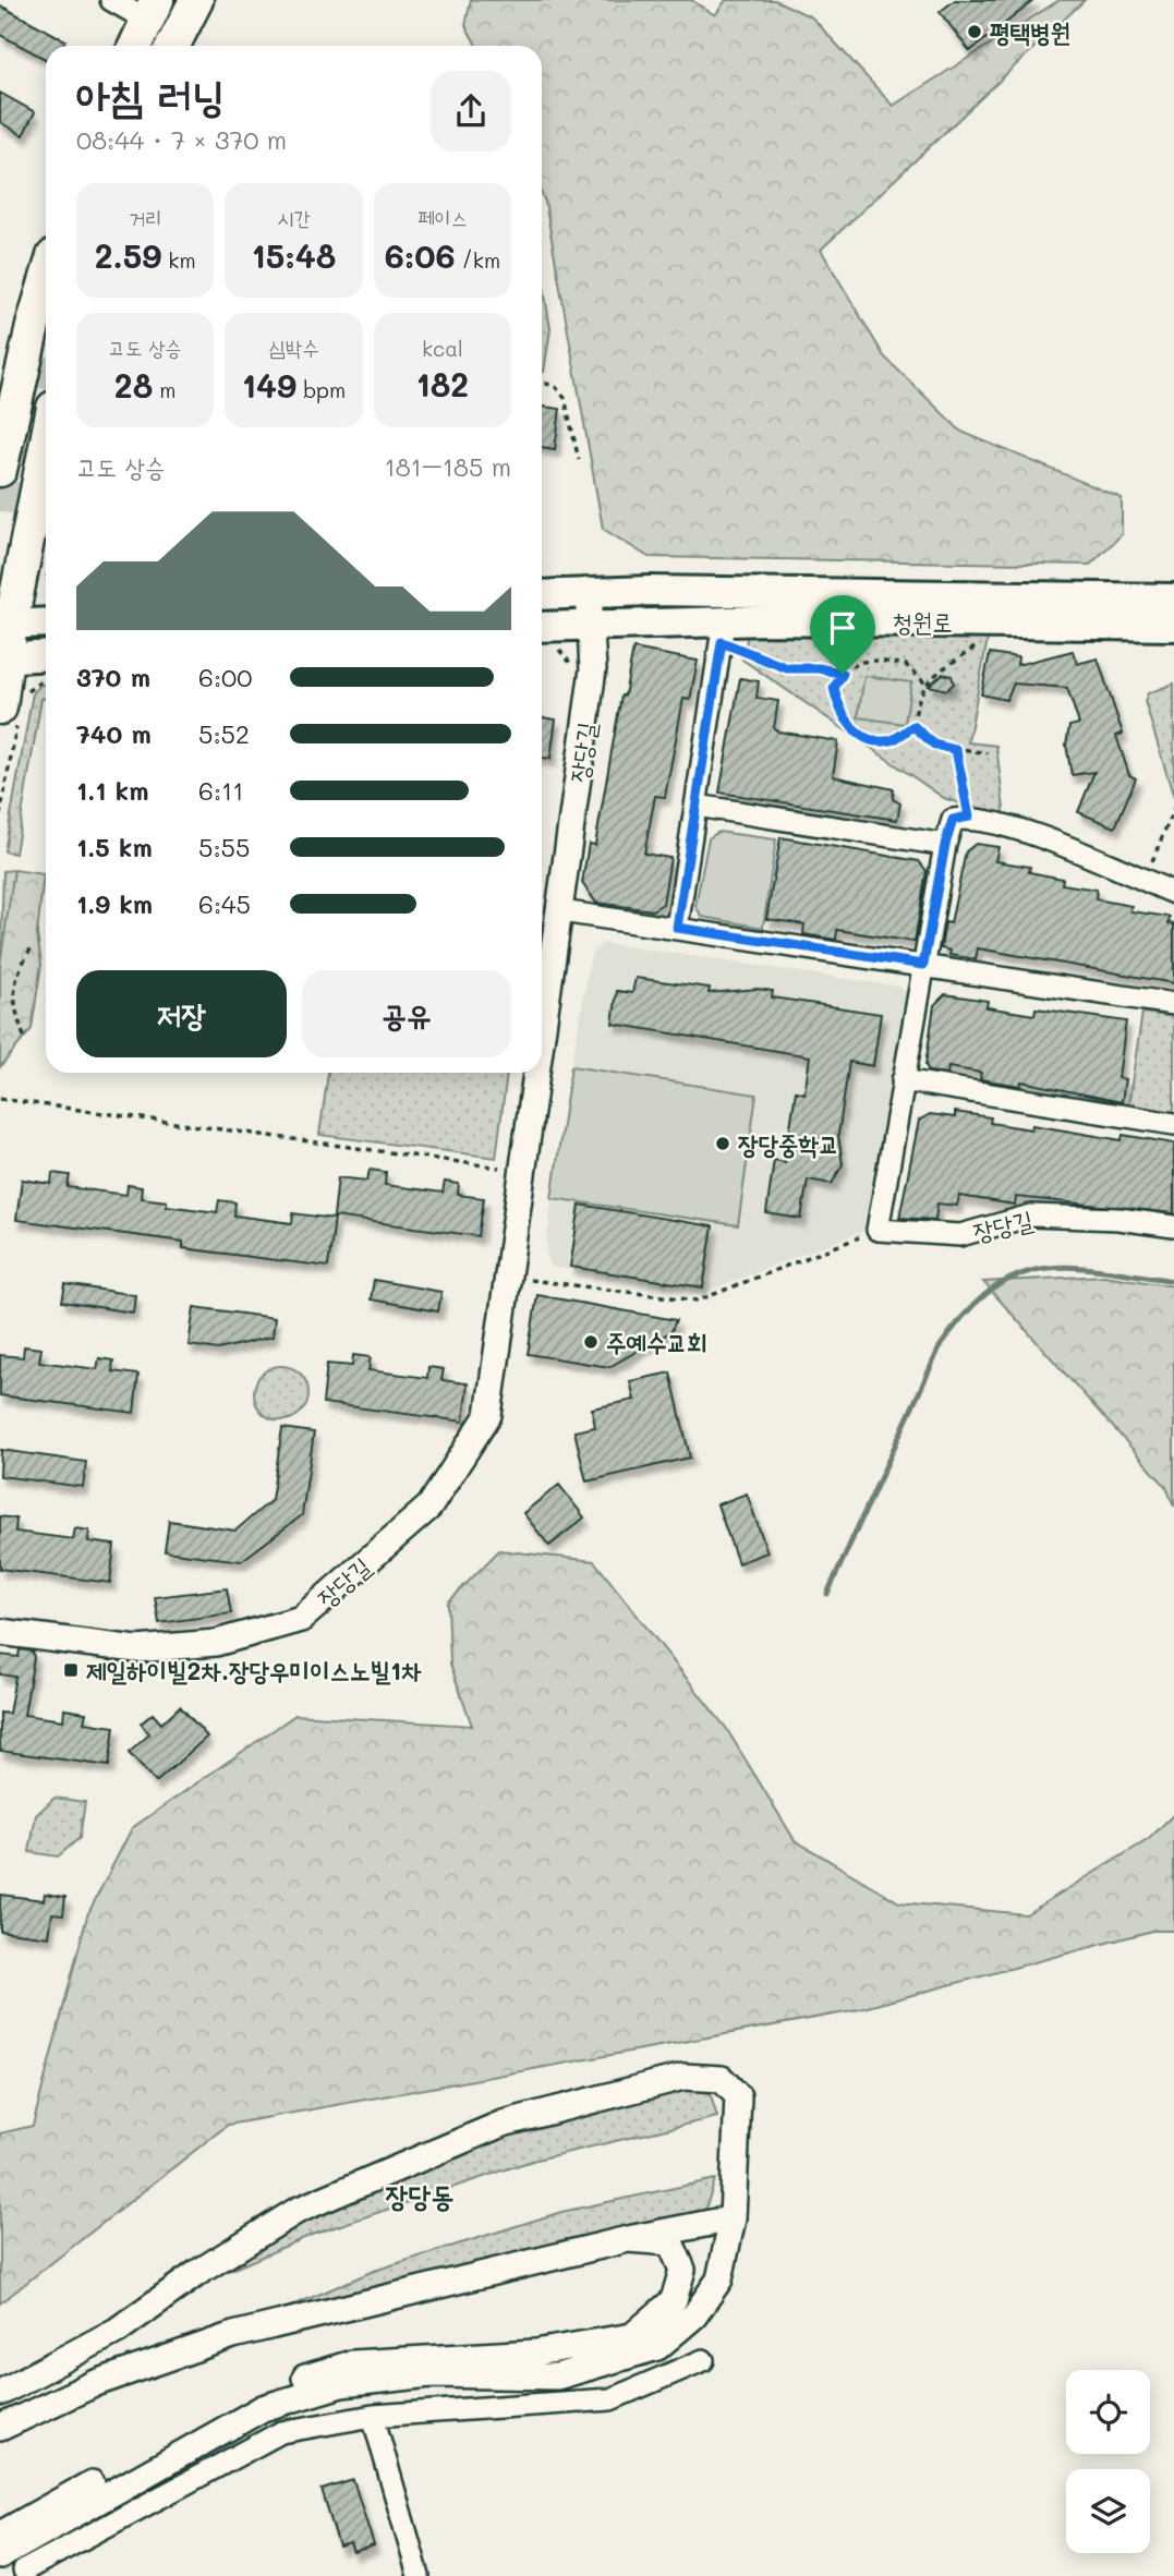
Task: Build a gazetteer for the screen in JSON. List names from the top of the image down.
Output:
{
  "streets": {
    "main road": ["청원로"],
    "street": ["장당길"]
  },
  "crossings": [
    ["청원로", "장당길"]
  ],
  "districts": ["장당동"],
  "places": {
    "other": ["평택병원", "장당중학교", "주예수교회"],
    "transit": ["제일하이빌2차.장당우미이스노빌1차"]
  },
  "page": {
    "heading": ["아침 러닝", "08:44 · 7 × 370 m"],
    "stats": [
      ["거리", "2.59 km"],
      ["시간", "15:48"],
      ["페이스", "6:06 /km"],
      ["고도 상승", "28 m"],
      ["심박수", "149 bpm"],
      ["kcal", "182"]
    ],
    "chart": ["고도 상승", "181–185 m"],
    "list": [
      {
        "name": "370 m",
        "note": "6:00"
      },
      {
        "name": "740 m",
        "note": "5:52"
      },
      {
        "name": "1.1 km",
        "note": "6:11"
      },
      {
        "name": "1.5 km",
        "note": "5:55"
      },
      {
        "name": "1.9 km",
        "note": "6:45"
      }
    ],
    "buttons": ["저장", "공유"]
  }
}
